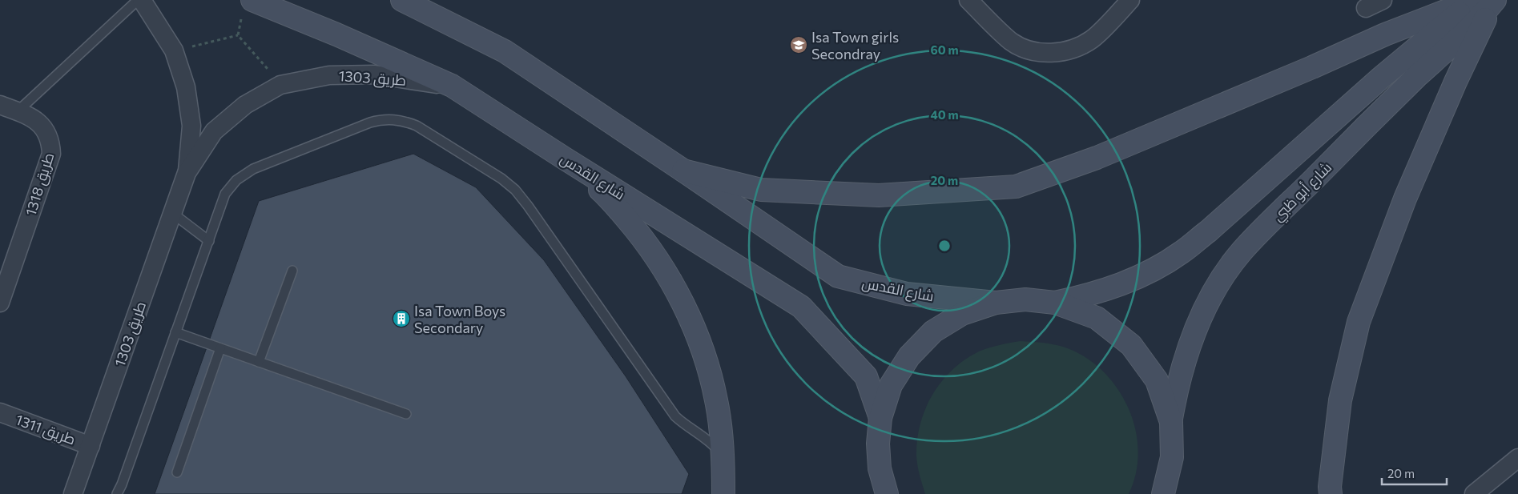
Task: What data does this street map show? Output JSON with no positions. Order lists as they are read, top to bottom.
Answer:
{
  "streets": {
    "main road": ["شارع القدس", "شارع أبو ظبي"],
    "street": ["طريق 1303", "طريق 1318", "طريق 1311"]
  },
  "crossings": [
    ["طريق 1303", "شارع القدس"],
    ["طريق 1303", "طريق 1311"]
  ],
  "places": {
    "school or university": ["Isa Town girls Secondray"],
    "building": ["Isa Town Boys Secondary"]
  },
  "scale_bar": "20 m",
  "rings": ["60 m", "40 m", "20 m"]
}
